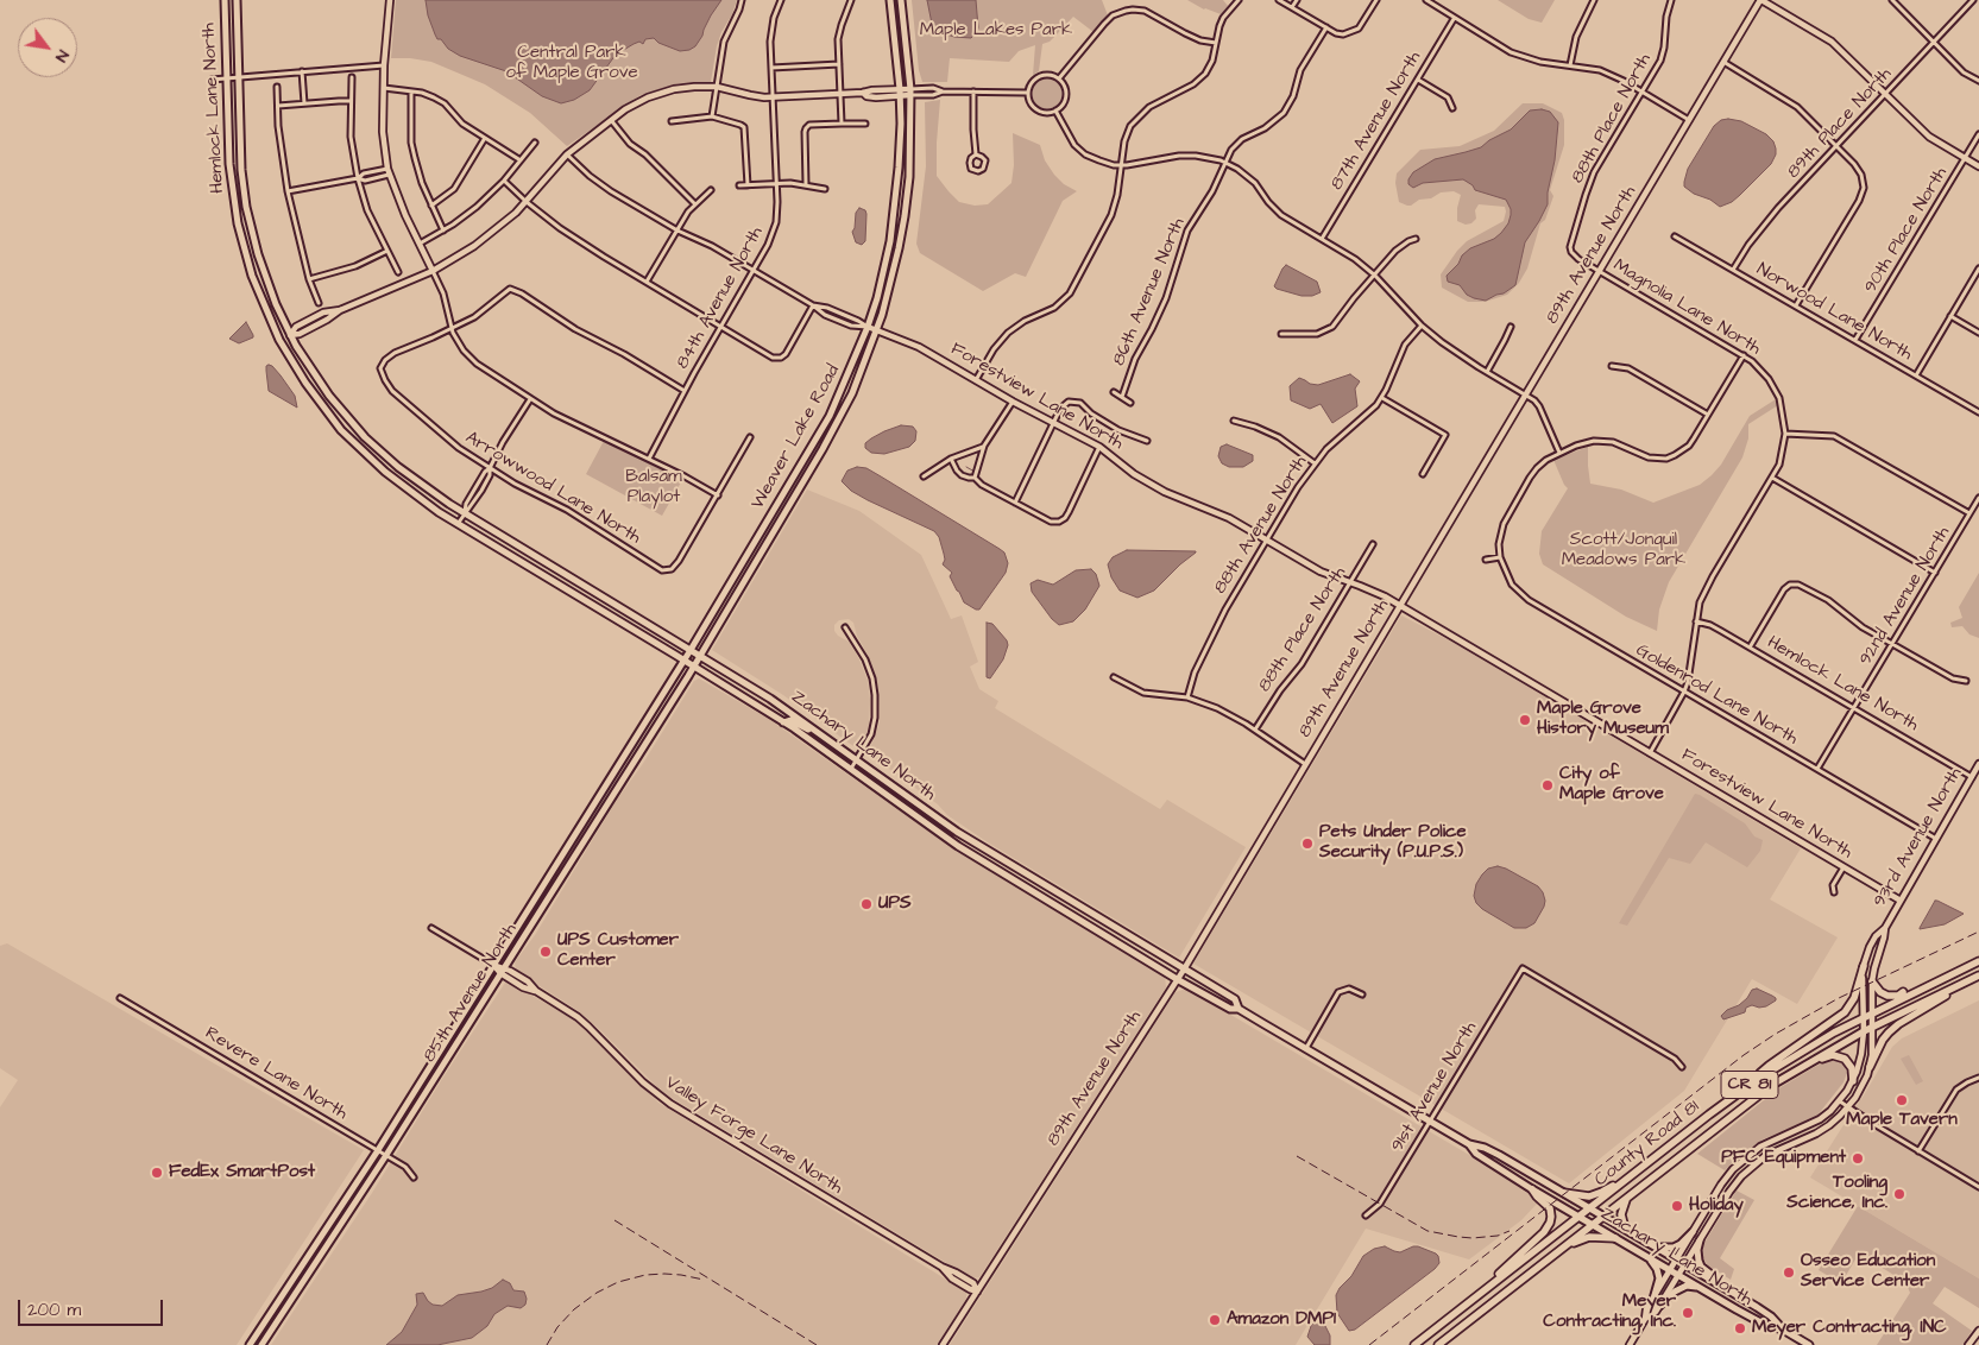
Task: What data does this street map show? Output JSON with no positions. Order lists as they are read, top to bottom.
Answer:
{
  "streets": {
    "highway": ["CR 81", "County Road 81"],
    "main road": [
      "Hemlock Lane North",
      "Weaver Lake Road",
      "Zachary Lane North",
      "85th Avenue North"
    ],
    "street": [
      "88th Place North",
      "87th Avenue North",
      "89th Place North",
      "90th Place North",
      "89th Avenue North",
      "86th Avenue North",
      "84th Avenue North",
      "Magnolia Lane North",
      "Norwood Lane North",
      "Forestview Lane North",
      "Arrowwood Lane North",
      "88th Avenue North",
      "92nd Avenue North",
      "Goldenrod Lane North",
      "93rd Avenue North",
      "Revere Lane North",
      "91st Avenue North",
      "Valley Forge Lane North"
    ]
  },
  "crossings": [
    ["Hemlock Lane North", "92nd Avenue North"],
    ["Hemlock Lane North", "Zachary Lane North"],
    ["Hemlock Lane North", "93rd Avenue North"],
    ["88th Place North", "89th Avenue North"],
    ["88th Place North", "Magnolia Lane North"],
    ["88th Place North", "Forestview Lane North"],
    ["89th Place North", "Norwood Lane North"],
    ["90th Place North", "Norwood Lane North"],
    ["89th Avenue North", "Magnolia Lane North"],
    ["89th Avenue North", "Forestview Lane North"],
    ["89th Avenue North", "Zachary Lane North"],
    ["89th Avenue North", "Valley Forge Lane North"],
    ["84th Avenue North", "Forestview Lane North"],
    ["Forestview Lane North", "Weaver Lake Road"],
    ["Forestview Lane North", "88th Avenue North"],
    ["Forestview Lane North", "93rd Avenue North"],
    ["Weaver Lake Road", "Zachary Lane North"],
    ["Weaver Lake Road", "85th Avenue North"],
    ["92nd Avenue North", "Goldenrod Lane North"],
    ["Goldenrod Lane North", "93rd Avenue North"],
    ["Zachary Lane North", "93rd Avenue North"],
    ["Zachary Lane North", "85th Avenue North"],
    ["Zachary Lane North", "91st Avenue North"],
    ["Zachary Lane North", "County Road 81"],
    ["93rd Avenue North", "County Road 81"],
    ["85th Avenue North", "Revere Lane North"],
    ["85th Avenue North", "Valley Forge Lane North"]
  ],
  "parks": [
    "Maple Lakes Park",
    "Central Park of Maple Grove",
    "Balsam Playlot",
    "Scott/Jonquil Meadows Park"
  ],
  "places": [
    "Maple Grove History Museum",
    "City of Maple Grove",
    "Pets Under Police Security (P.U.P.S.)",
    "UPS",
    "UPS Customer Center",
    "Maple Tavern",
    "PFC Equipment",
    "FedEx SmartPost",
    "Tooling Science, Inc.",
    "Holiday",
    "Osseo Education Service Center",
    "Meyer Contracting, Inc.",
    "Amazon DMP1",
    "Meyer Contracting, INC"
  ],
  "scale_bar": "200 m",
  "north": "bottom right"
}
